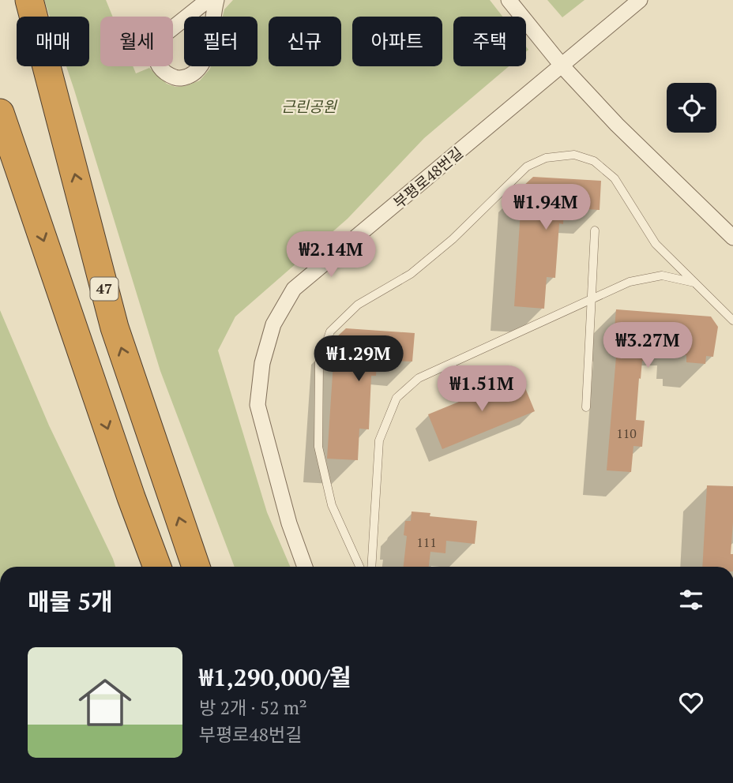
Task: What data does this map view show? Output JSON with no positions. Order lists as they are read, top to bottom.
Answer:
{
  "streets": {
    "highway": ["47"],
    "street": ["부평로48번길"]
  },
  "parks": ["근린공원"],
  "house_numbers": ["110", "111"],
  "page": {
    "chip": [
      "매매",
      "월세",
      "필터",
      "신규",
      "아파트",
      "주택"
    ],
    "price": [
      "₩1.94M",
      "₩2.14M",
      "₩3.27M",
      "₩1.29M",
      "₩1.51M"
    ],
    "heading": "매물 5개",
    "list": [
      {
        "name": "₩1,290,000/월",
        "note": "방 2개 · 52 m² · 부평로48번길"
      }
    ]
  }
}
